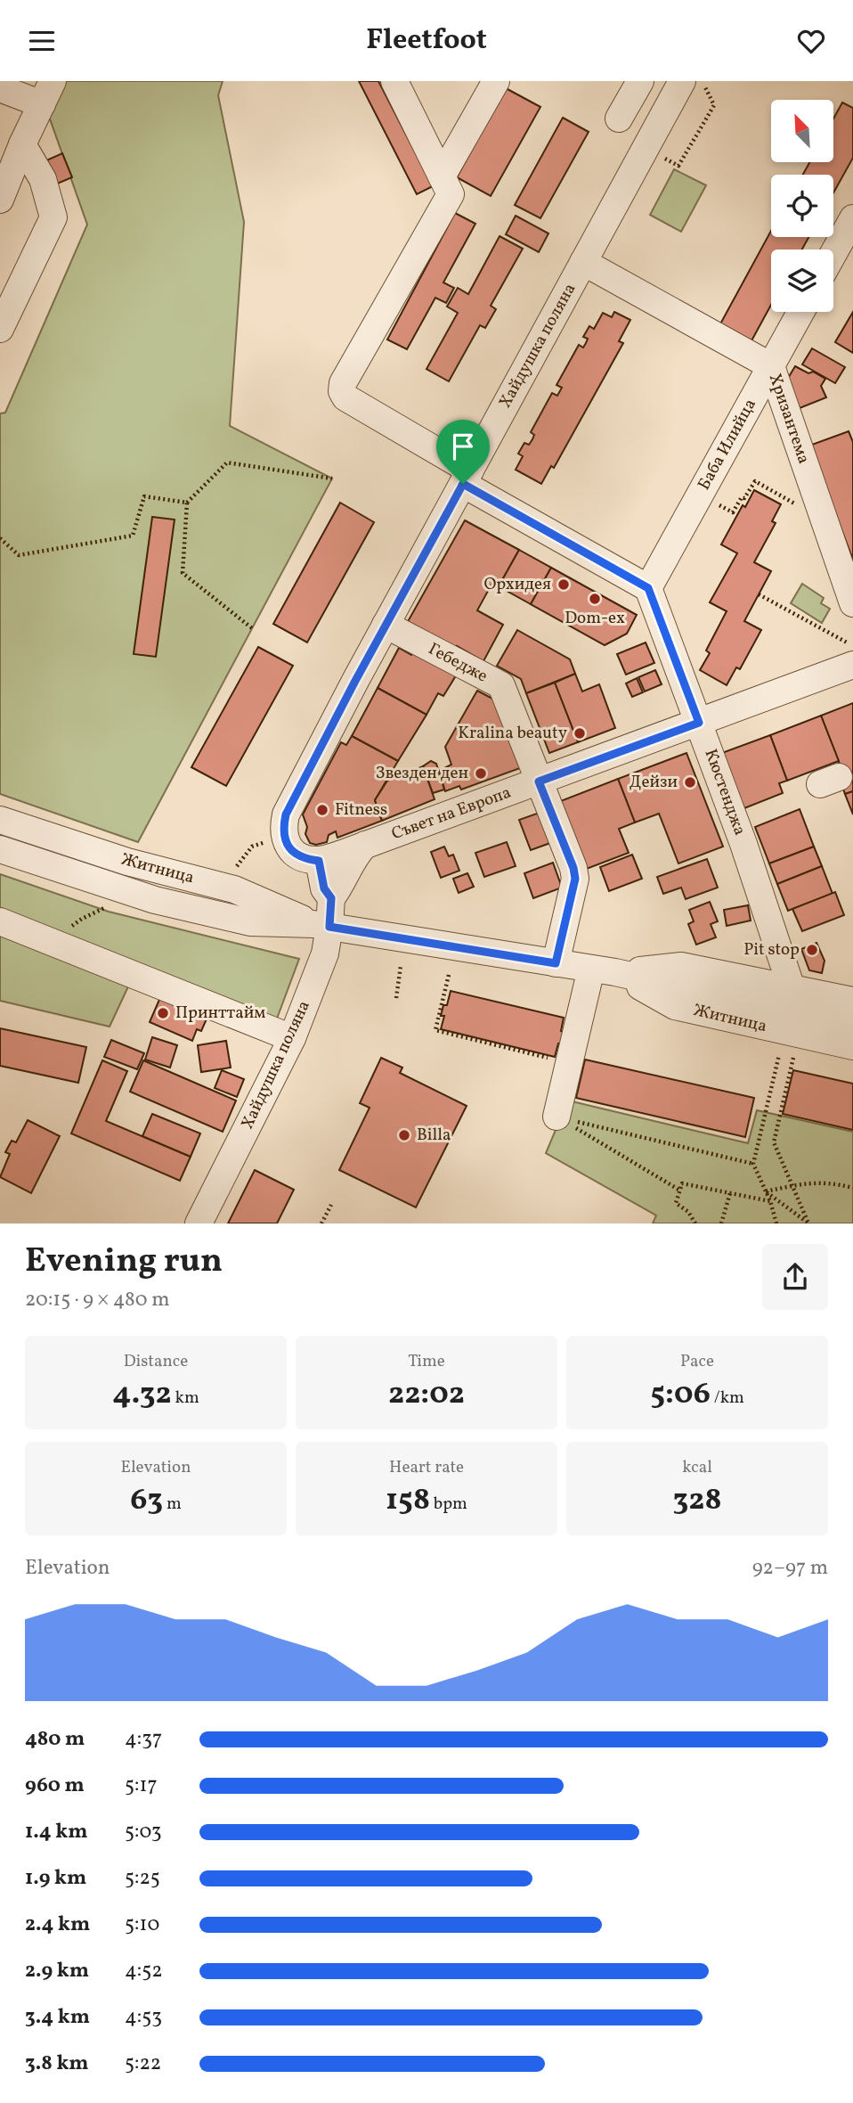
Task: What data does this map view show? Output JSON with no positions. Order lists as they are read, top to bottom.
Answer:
{
  "streets": {
    "street": [
      "Хайдушка поляна",
      "Хризантема",
      "Баба Илийца",
      "Гебедже",
      "Кюстенджа",
      "Съвет на Европа",
      "Житница"
    ]
  },
  "crossings": [
    ["Хайдушка поляна", "Хризантема"],
    ["Хайдушка поляна", "Гебедже"],
    ["Хайдушка поляна", "Съвет на Европа"],
    ["Хайдушка поляна", "Житница"],
    ["Хризантема", "Баба Илийца"],
    ["Баба Илийца", "Кюстенджа"],
    ["Гебедже", "Съвет на Европа"],
    ["Гебедже", "Житница"],
    ["Кюстенджа", "Съвет на Европа"],
    ["Кюстенджа", "Житница"]
  ],
  "places": [
    "Орхидея",
    "Dom-ex",
    "Kralina beauty",
    "Звезден ден",
    "Дейзи",
    "Fitness",
    "Pit stop",
    "Принттайм",
    "Billa"
  ],
  "north": "top left",
  "page": {
    "header": "Fleetfoot",
    "heading": ["Evening run", "20:15 · 9 × 480 m"],
    "stats": [
      ["Distance", "4.32 km"],
      ["Time", "22:02"],
      ["Pace", "5:06 /km"],
      ["Elevation", "63 m"],
      ["Heart rate", "158 bpm"],
      ["kcal", "328"]
    ],
    "chart": ["Elevation", "92–97 m"],
    "list": [
      {
        "name": "480 m",
        "note": "4:37"
      },
      {
        "name": "960 m",
        "note": "5:17"
      },
      {
        "name": "1.4 km",
        "note": "5:03"
      },
      {
        "name": "1.9 km",
        "note": "5:25"
      },
      {
        "name": "2.4 km",
        "note": "5:10"
      },
      {
        "name": "2.9 km",
        "note": "4:52"
      },
      {
        "name": "3.4 km",
        "note": "4:53"
      },
      {
        "name": "3.8 km",
        "note": "5:22"
      }
    ]
  }
}
